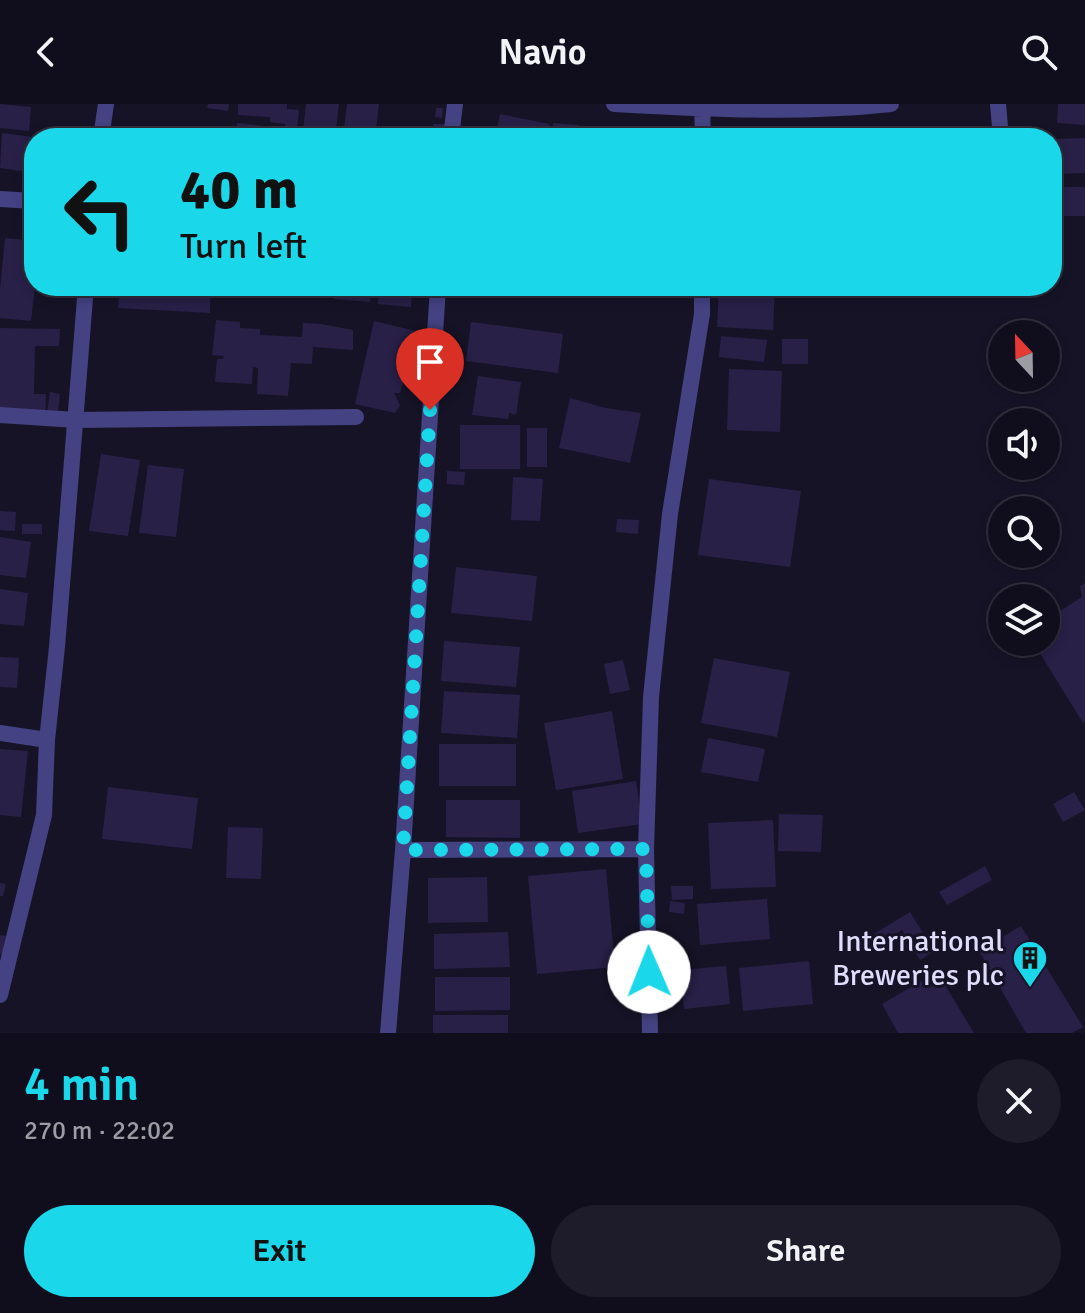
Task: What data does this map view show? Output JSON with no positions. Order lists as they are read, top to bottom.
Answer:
{
  "places": {
    "building": ["International Breweries plc"]
  },
  "north": "top",
  "page": {
    "header": "Navio",
    "turn": ["40 m", "Turn left"],
    "heading": ["4 min", "270 m · 22:02"],
    "buttons": ["Exit", "Share"]
  }
}
